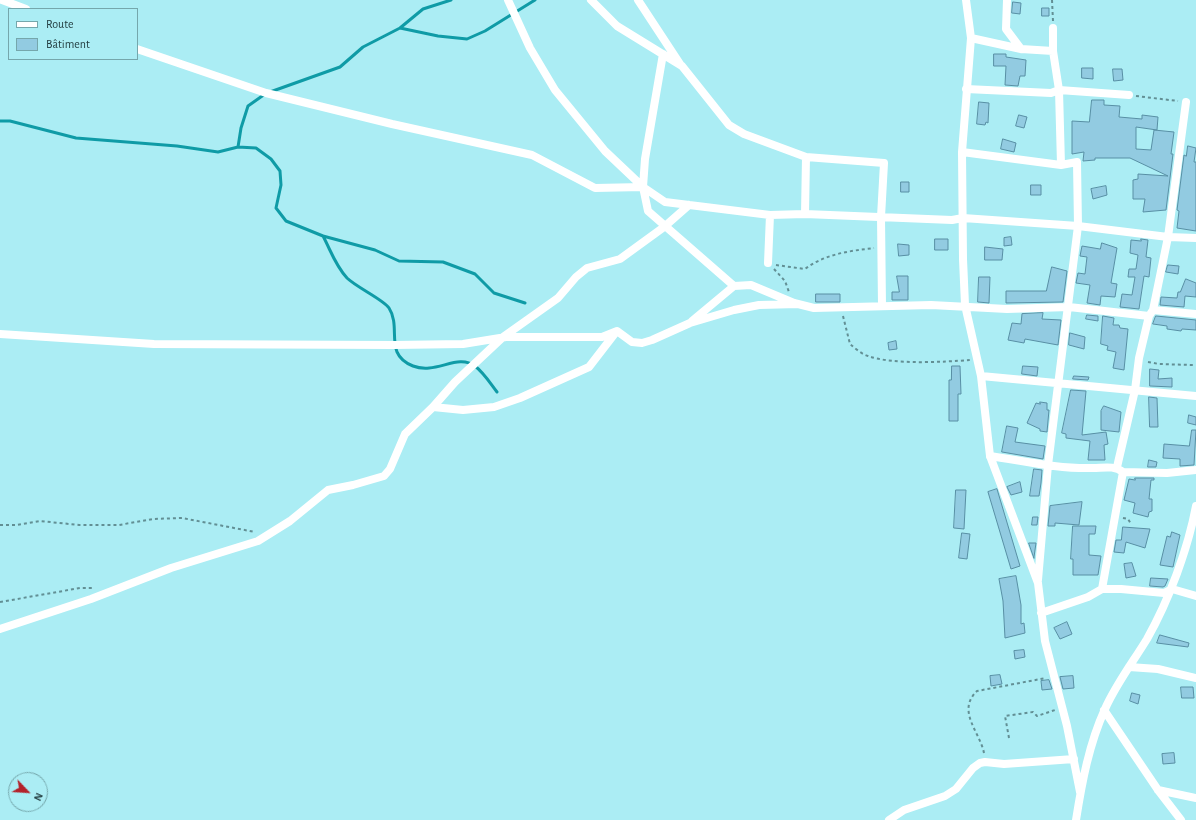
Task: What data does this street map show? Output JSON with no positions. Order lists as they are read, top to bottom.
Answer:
{
  "legend": ["Route", "Bâtiment"],
  "north": "bottom right"
}
